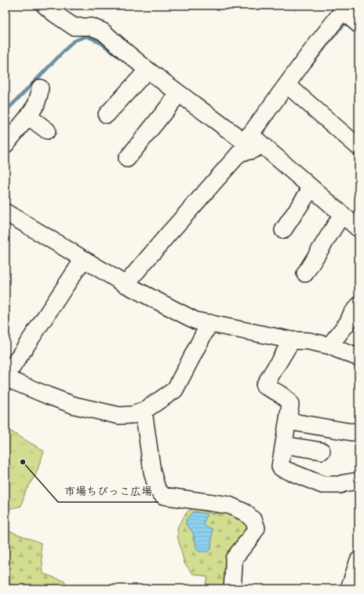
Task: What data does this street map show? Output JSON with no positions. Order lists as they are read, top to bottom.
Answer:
{
  "places": ["市場ちびっこ広場"]
}
